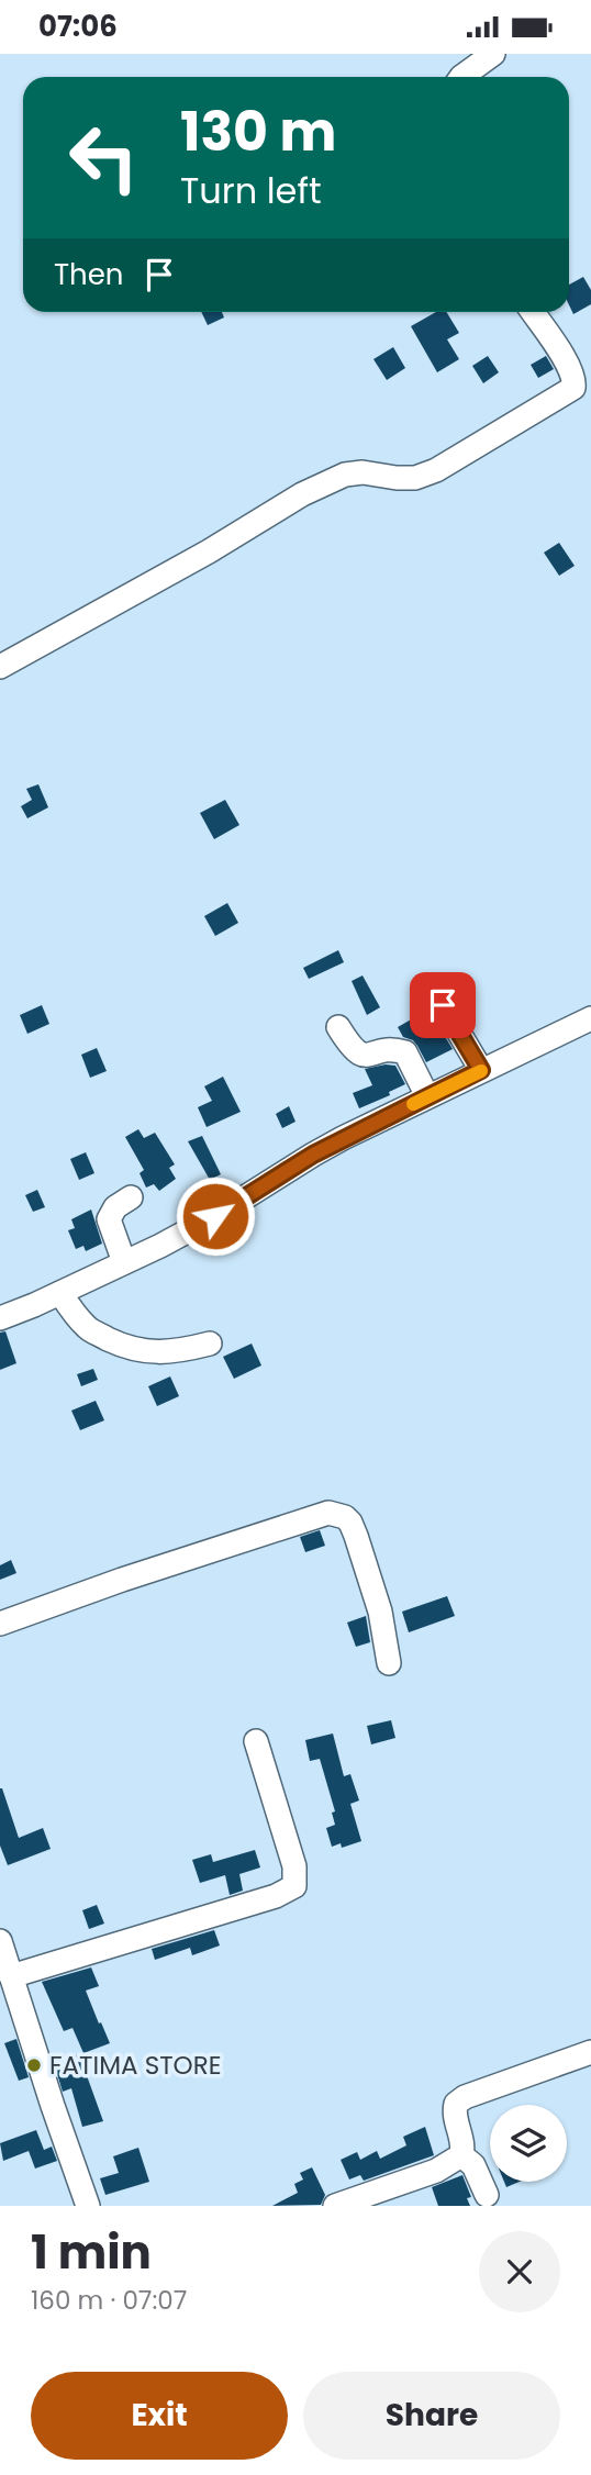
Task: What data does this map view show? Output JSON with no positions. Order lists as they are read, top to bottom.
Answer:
{
  "places": ["FATIMA STORE"],
  "page": {
    "status": "07:06",
    "turn": ["130 m", "Turn left"],
    "then": "Then",
    "heading": ["1 min", "160 m · 07:07"],
    "buttons": ["Exit", "Share"]
  }
}
